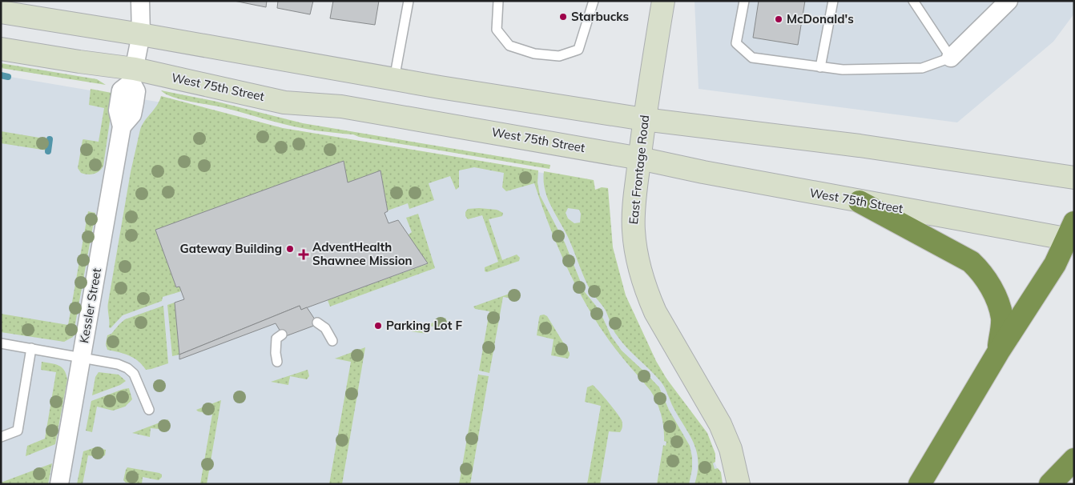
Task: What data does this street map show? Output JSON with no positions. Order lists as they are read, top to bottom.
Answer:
{
  "streets": {
    "main road": ["West 75th Street", "East Frontage Road"],
    "street": ["Kessler Street"]
  },
  "crossings": [
    ["West 75th Street", "East Frontage Road"],
    ["West 75th Street", "Kessler Street"]
  ],
  "places": {
    "other": [
      "Starbucks",
      "McDonald's",
      "Gateway Building",
      "Parking Lot F"
    ],
    "health": ["AdventHealth Shawnee Mission"]
  }
}
